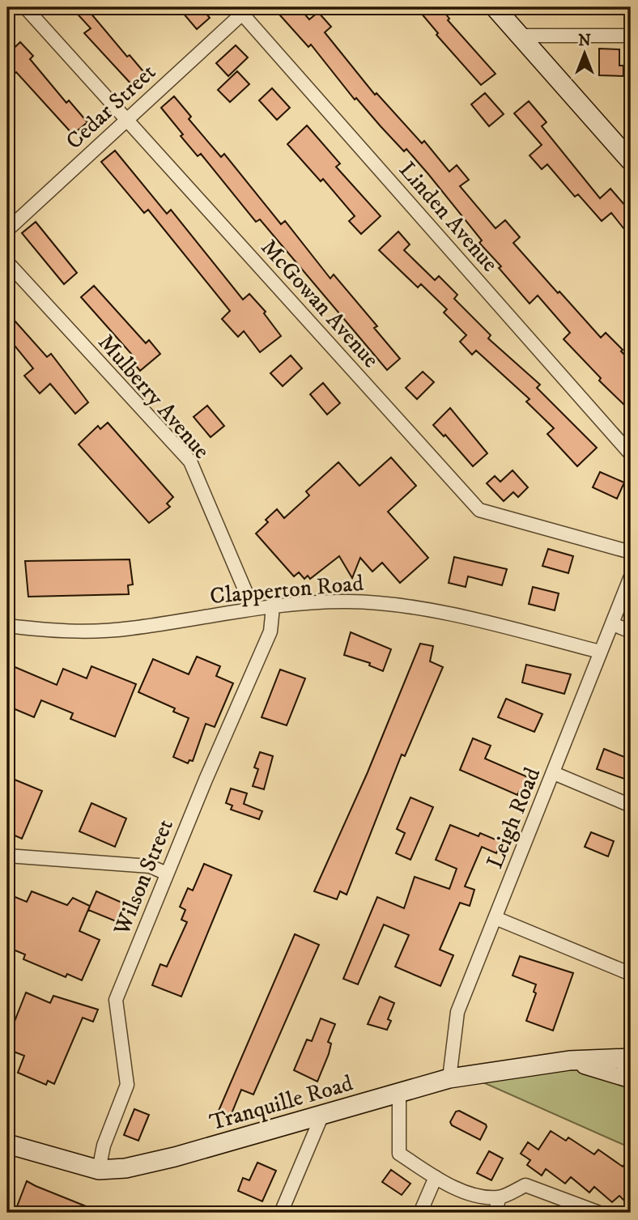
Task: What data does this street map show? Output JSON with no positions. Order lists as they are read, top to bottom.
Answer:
{
  "streets": {
    "main road": ["Tranquille Road"],
    "street": [
      "Cedar Street",
      "Linden Avenue",
      "McGowan Avenue",
      "Mulberry Avenue",
      "Clapperton Road",
      "Leigh Road",
      "Wilson Street"
    ]
  },
  "crossings": [
    ["Cedar Street", "Linden Avenue"],
    ["Cedar Street", "McGowan Avenue"],
    ["Mulberry Avenue", "Clapperton Road"],
    ["Clapperton Road", "Leigh Road"],
    ["Clapperton Road", "Wilson Street"],
    ["Leigh Road", "Tranquille Road"],
    ["Wilson Street", "Tranquille Road"]
  ],
  "north": "top"
}
